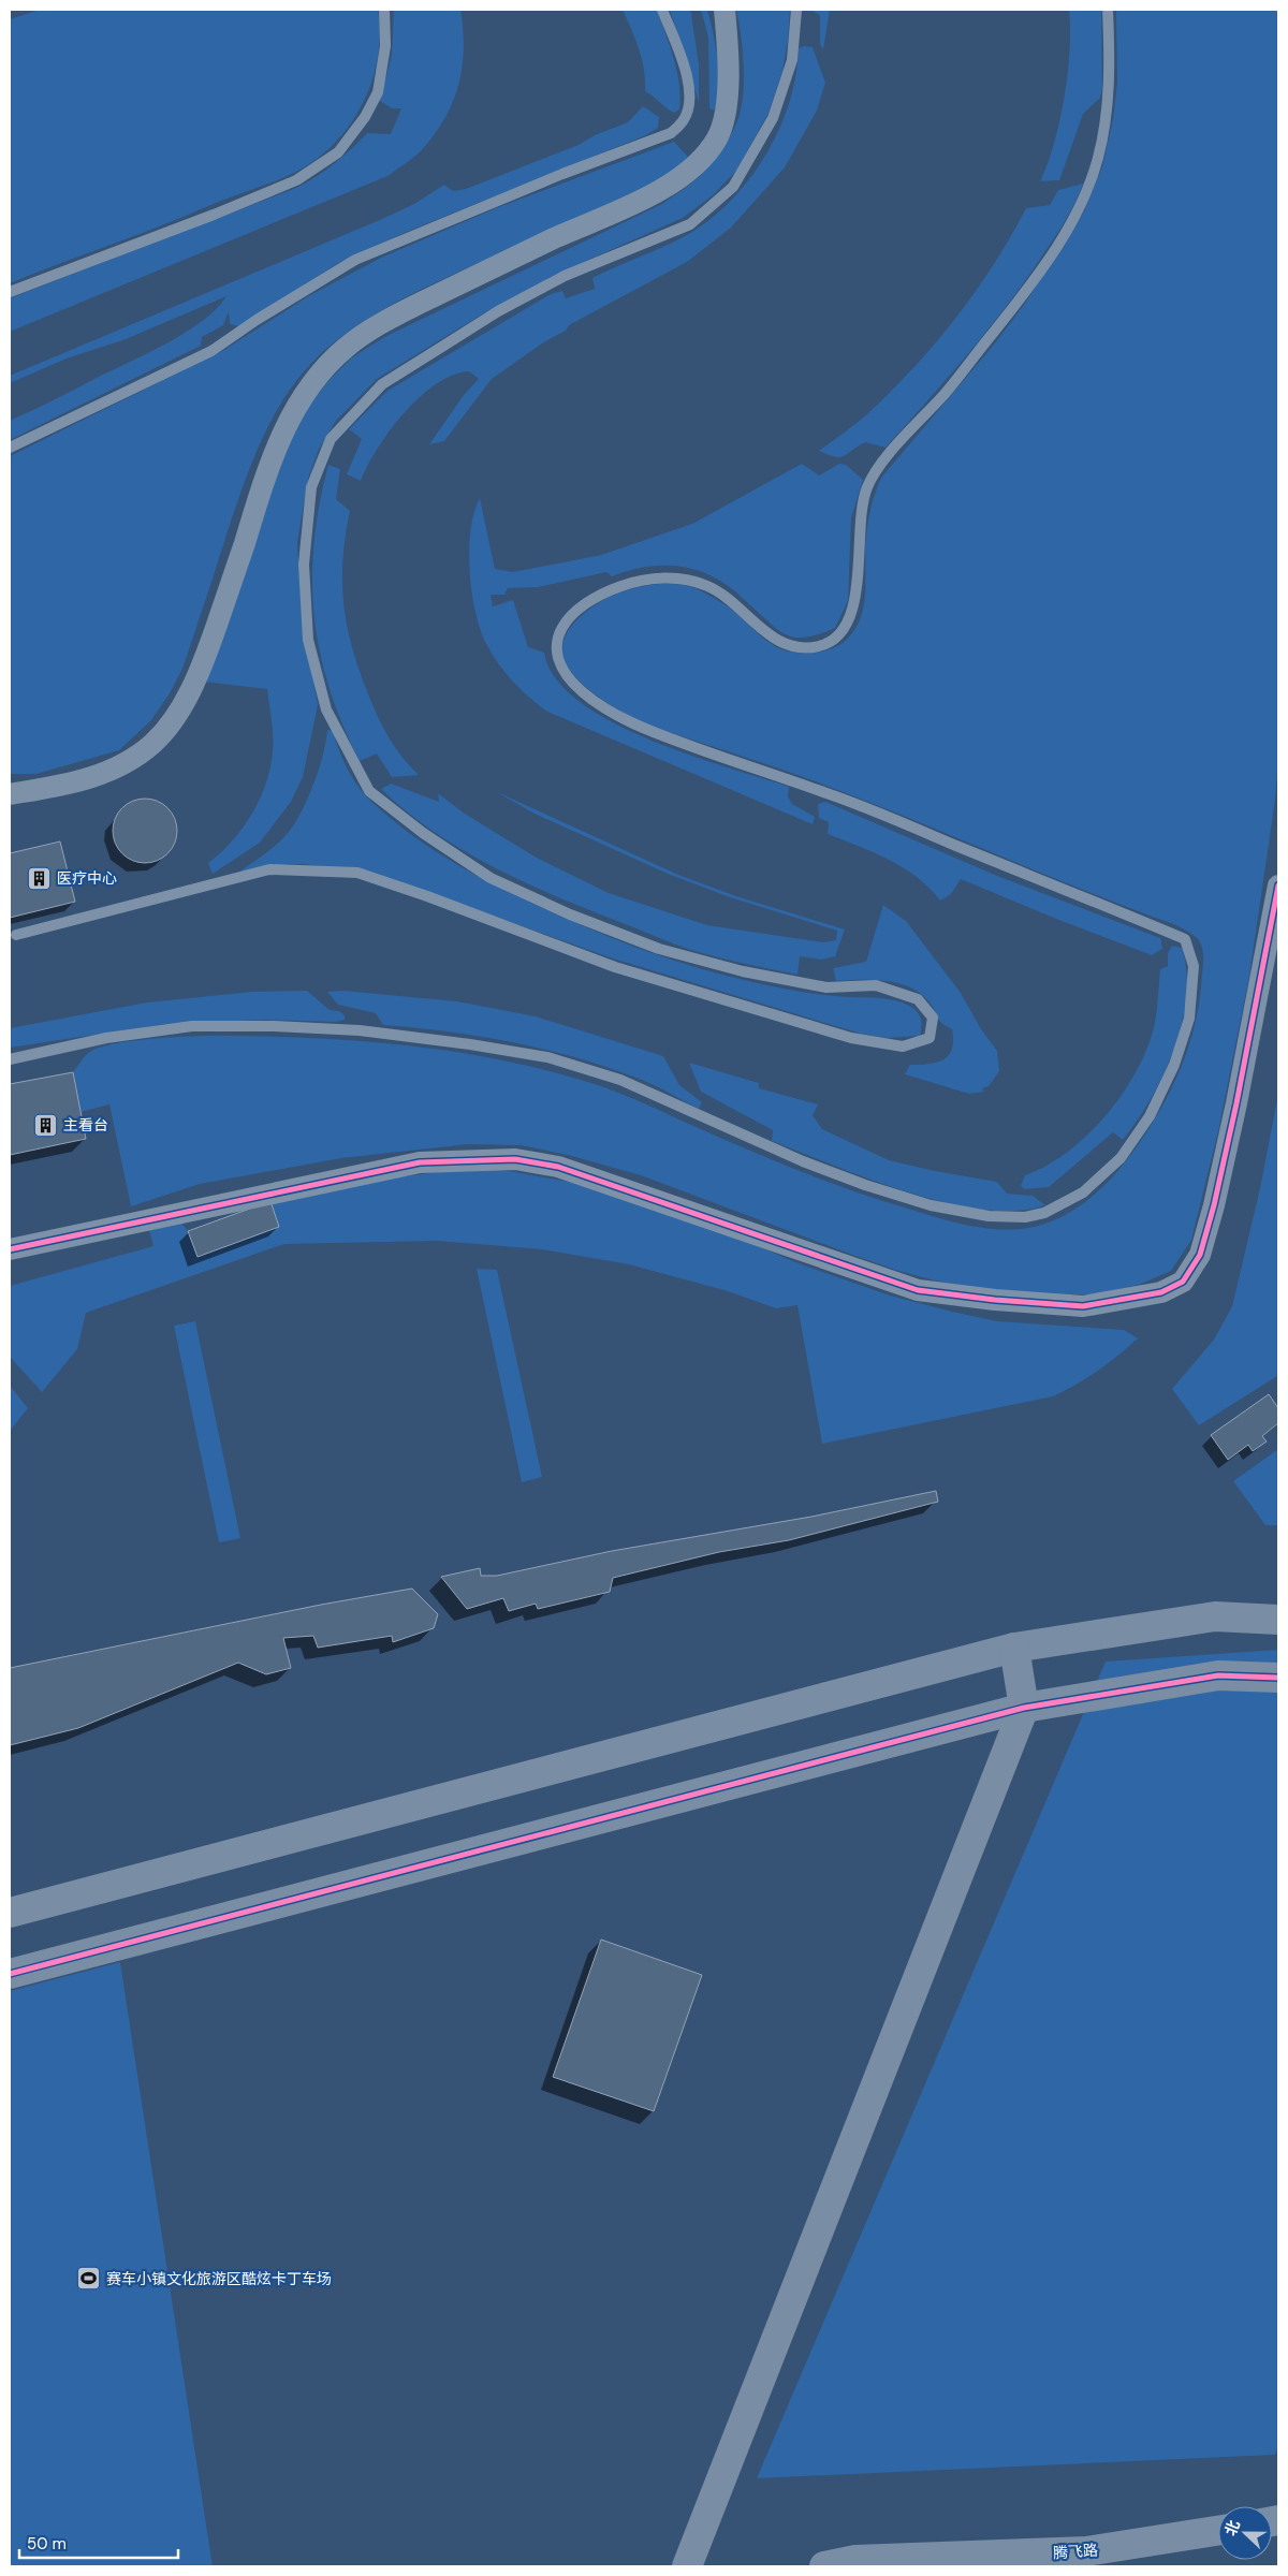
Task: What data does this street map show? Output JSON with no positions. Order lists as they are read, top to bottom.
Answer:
{
  "streets": {
    "street": ["腾飞路"]
  },
  "places": {
    "building": ["医疗中心", "主看台"],
    "sports": ["赛车小镇文化旅游区酷炫卡丁车场"]
  },
  "scale_bar": "50 m",
  "north": "left"
}
